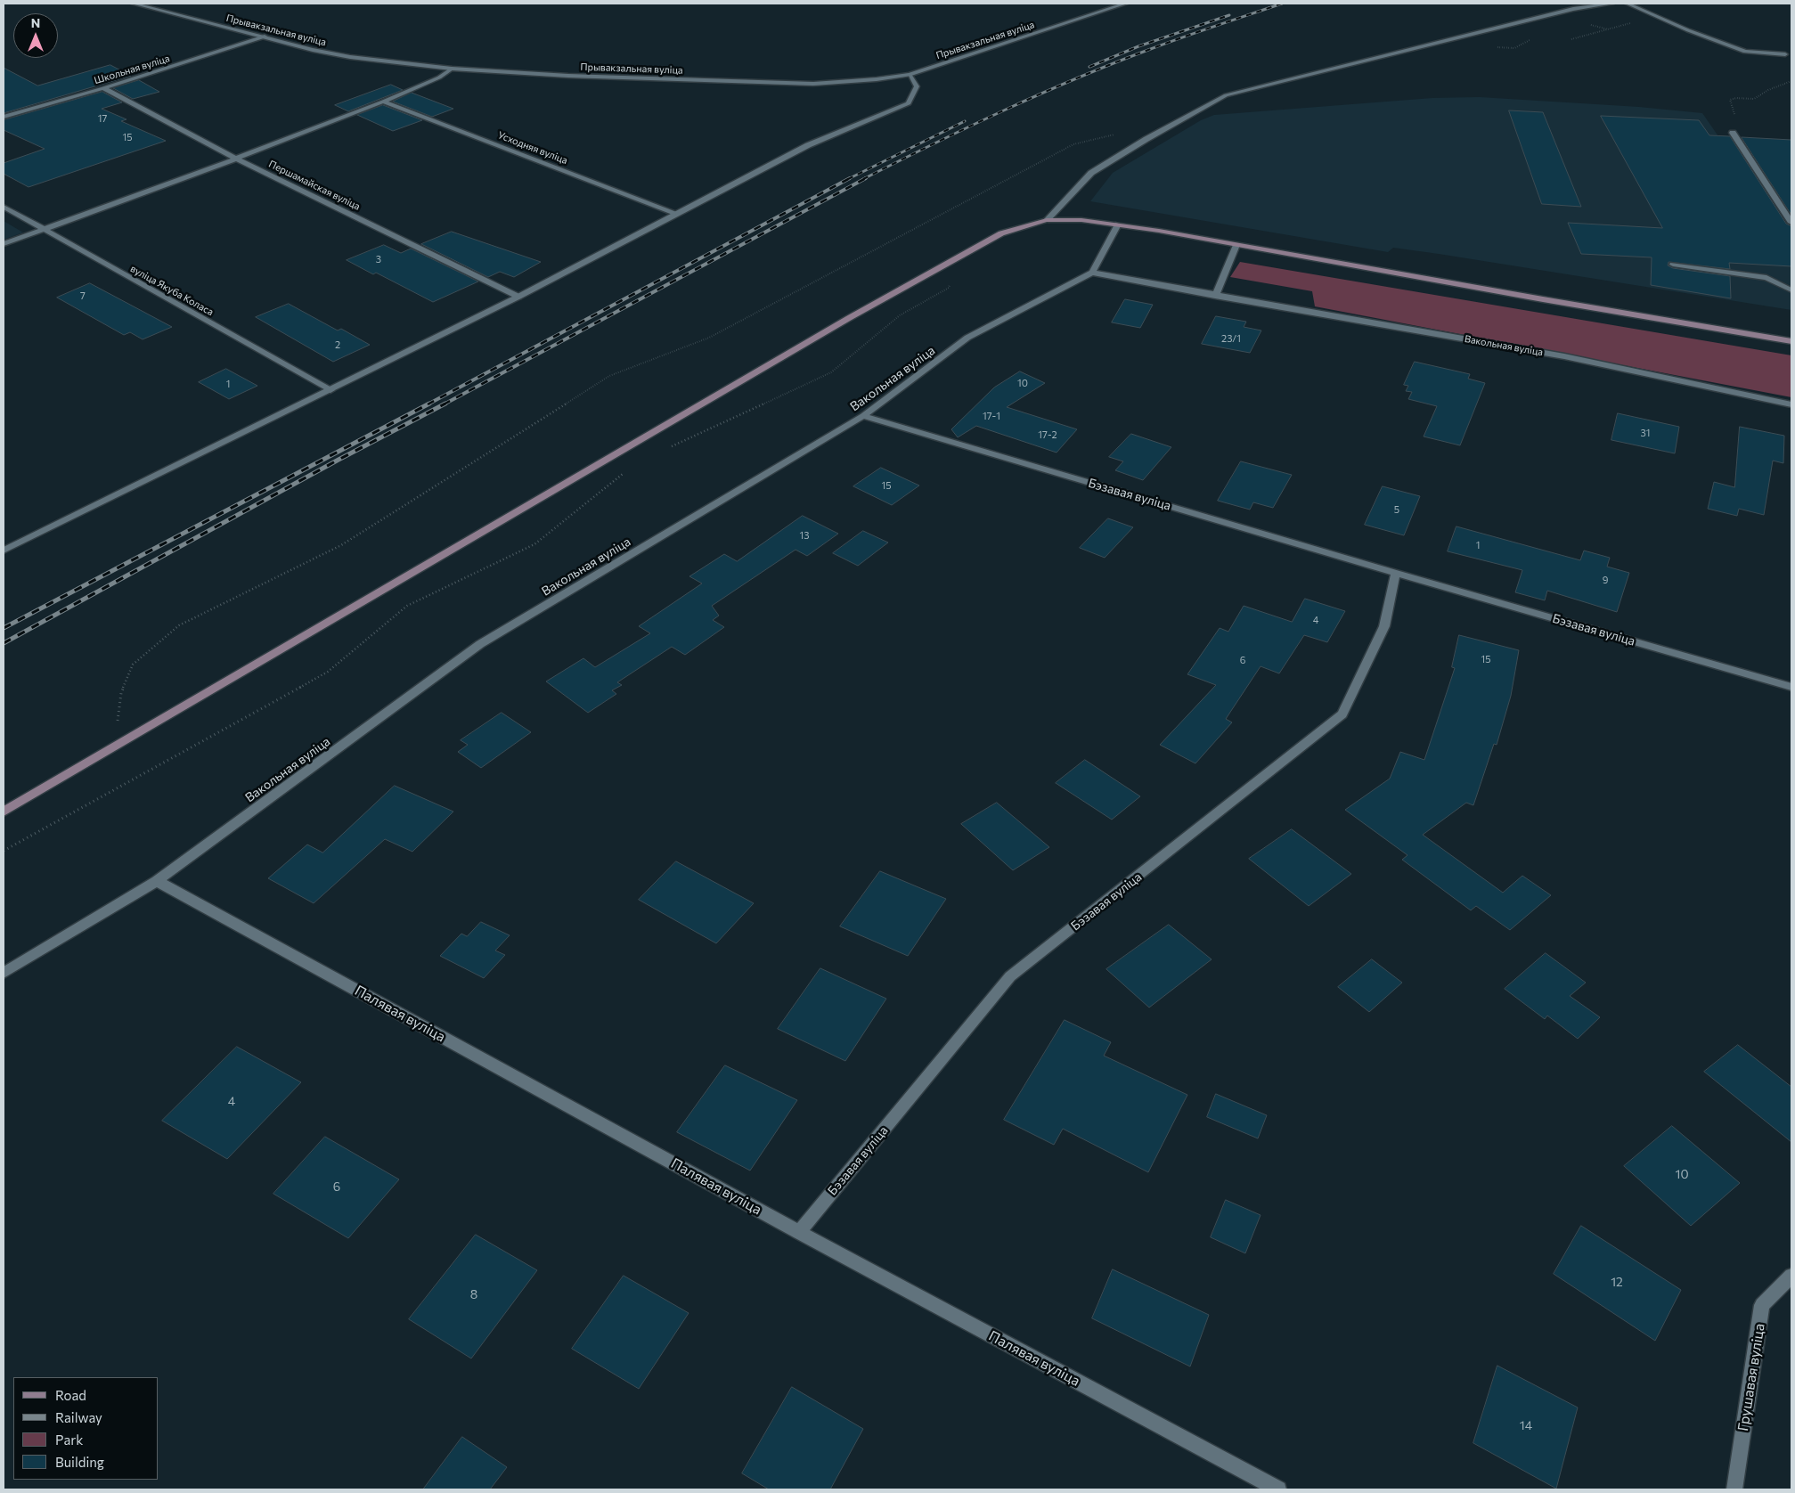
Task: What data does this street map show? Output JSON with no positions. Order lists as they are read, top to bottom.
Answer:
{
  "streets": {
    "street": [
      "Прывакзальная вуліца",
      "Школьная вуліца",
      "Усходняя вуліца",
      "Першамайская вуліца",
      "вуліца Якуба Коласа",
      "Вакольная вуліца",
      "Бэзавая вуліца",
      "Палявая вуліца",
      "Грушавая вуліца"
    ]
  },
  "crossings": [
    ["Прывакзальная вуліца", "Школьная вуліца"],
    ["Школьная вуліца", "Першамайская вуліца"],
    ["Вакольная вуліца", "Бэзавая вуліца"],
    ["Вакольная вуліца", "Палявая вуліца"],
    ["Бэзавая вуліца", "Палявая вуліца"]
  ],
  "house_numbers": [
    "17",
    "15",
    "3",
    "7",
    "23/1",
    "2",
    "10",
    "1",
    "17-1",
    "31",
    "17-2",
    "15",
    "5",
    "13",
    "1",
    "9",
    "4",
    "15",
    "6",
    "4",
    "10",
    "6",
    "12",
    "8",
    "14"
  ],
  "legend": [
    "Road",
    "Railway",
    "Park",
    "Building"
  ],
  "north": "top"
}
